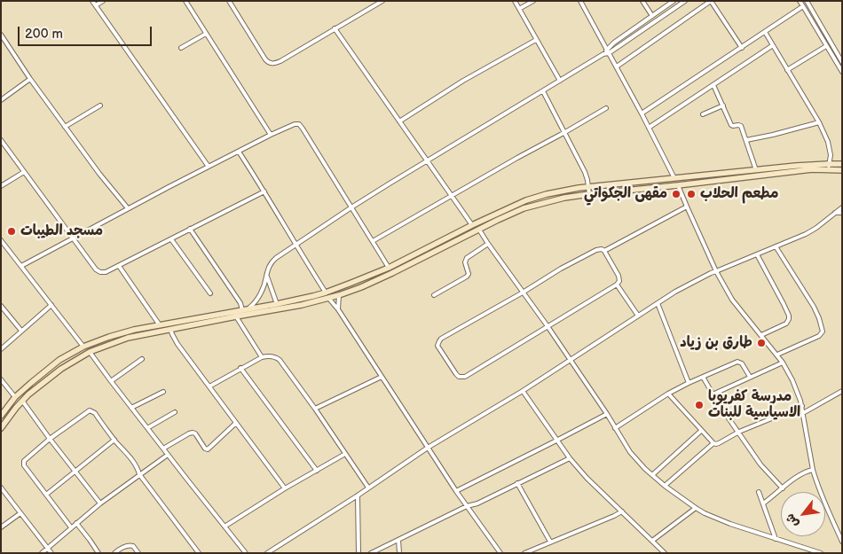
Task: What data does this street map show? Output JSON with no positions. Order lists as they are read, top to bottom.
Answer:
{
  "places": [
    "مقهى الجكواتي",
    "مطعم الحلاب",
    "مسجد الطيبات",
    "طارق بن زياد",
    "مدرسة كفريوبا الاسياسية للبنات"
  ],
  "scale_bar": "200 m",
  "north": "bottom left"
}
